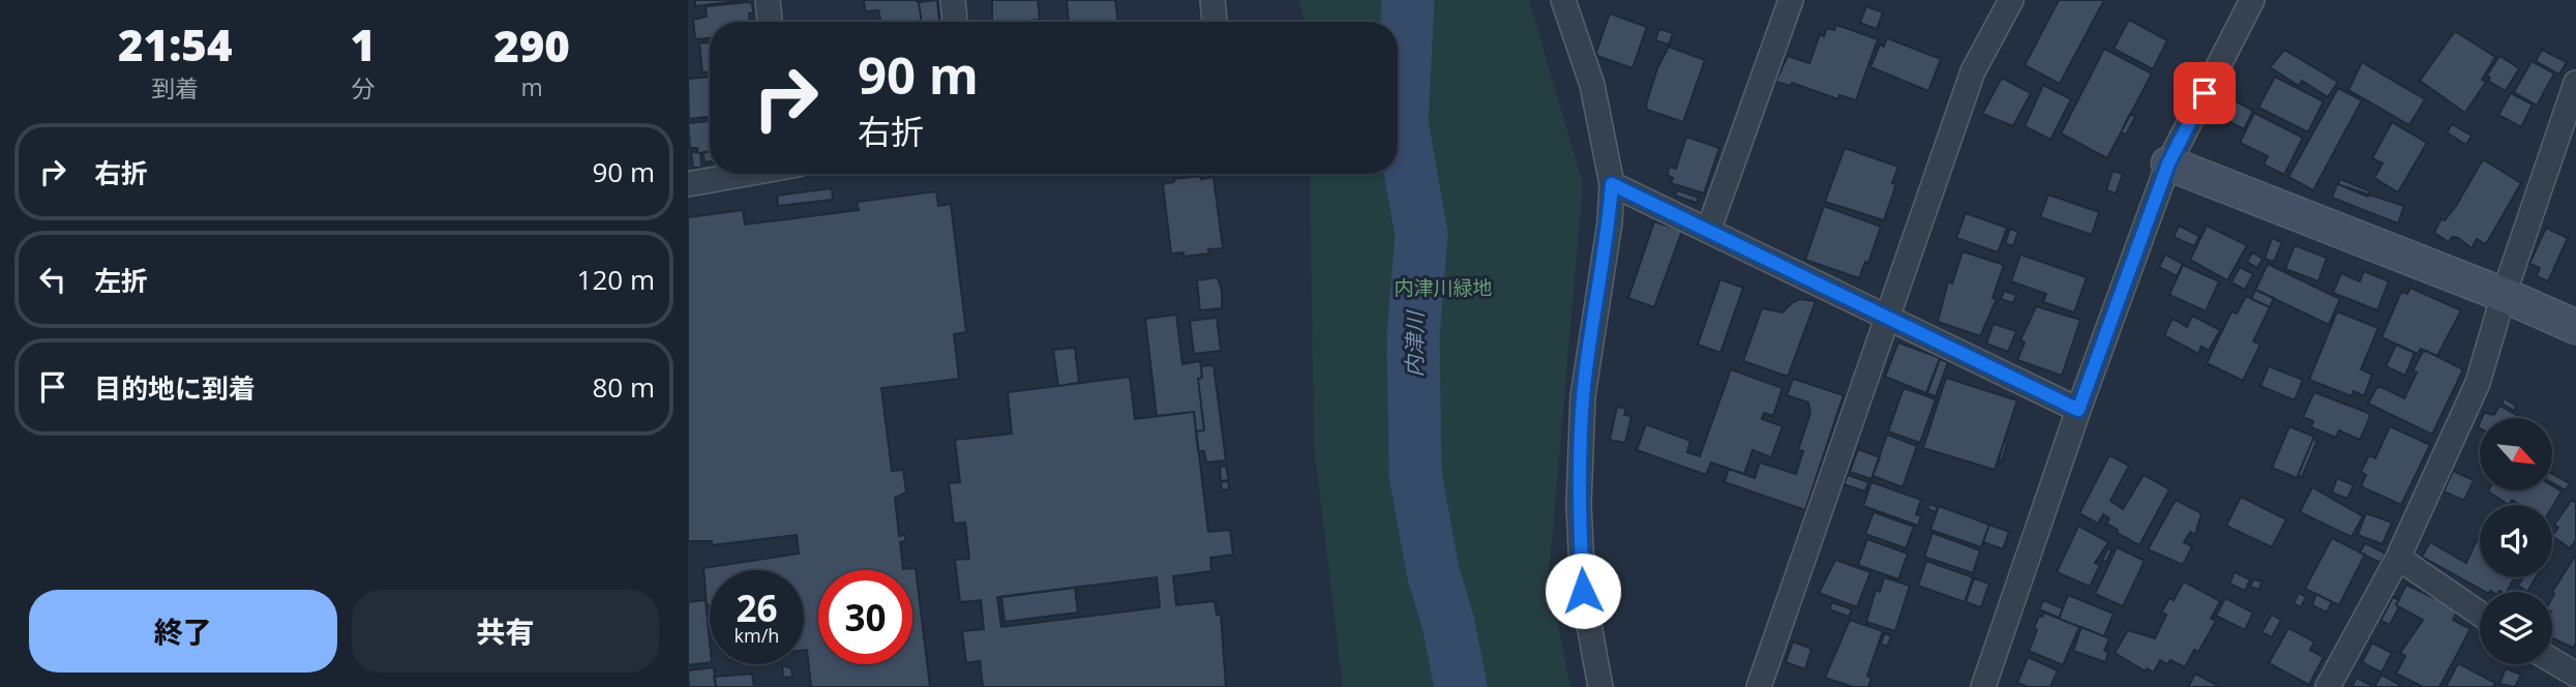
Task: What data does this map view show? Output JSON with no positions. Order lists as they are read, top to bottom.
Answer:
{
  "water": ["内津川"],
  "parks": ["内津川緑地"],
  "north": "bottom right",
  "page": {
    "eta": [
      "21:54",
      "到着",
      "1",
      "分",
      "290",
      "m"
    ],
    "turn": ["90 m", "右折"],
    "list": [
      {
        "name": "右折",
        "value": "90 m"
      },
      {
        "name": "左折",
        "value": "120 m"
      },
      {
        "name": "目的地に到着",
        "value": "80 m"
      }
    ],
    "speed": "26 km/h",
    "limit": "30",
    "buttons": ["終了", "共有"]
  }
}
